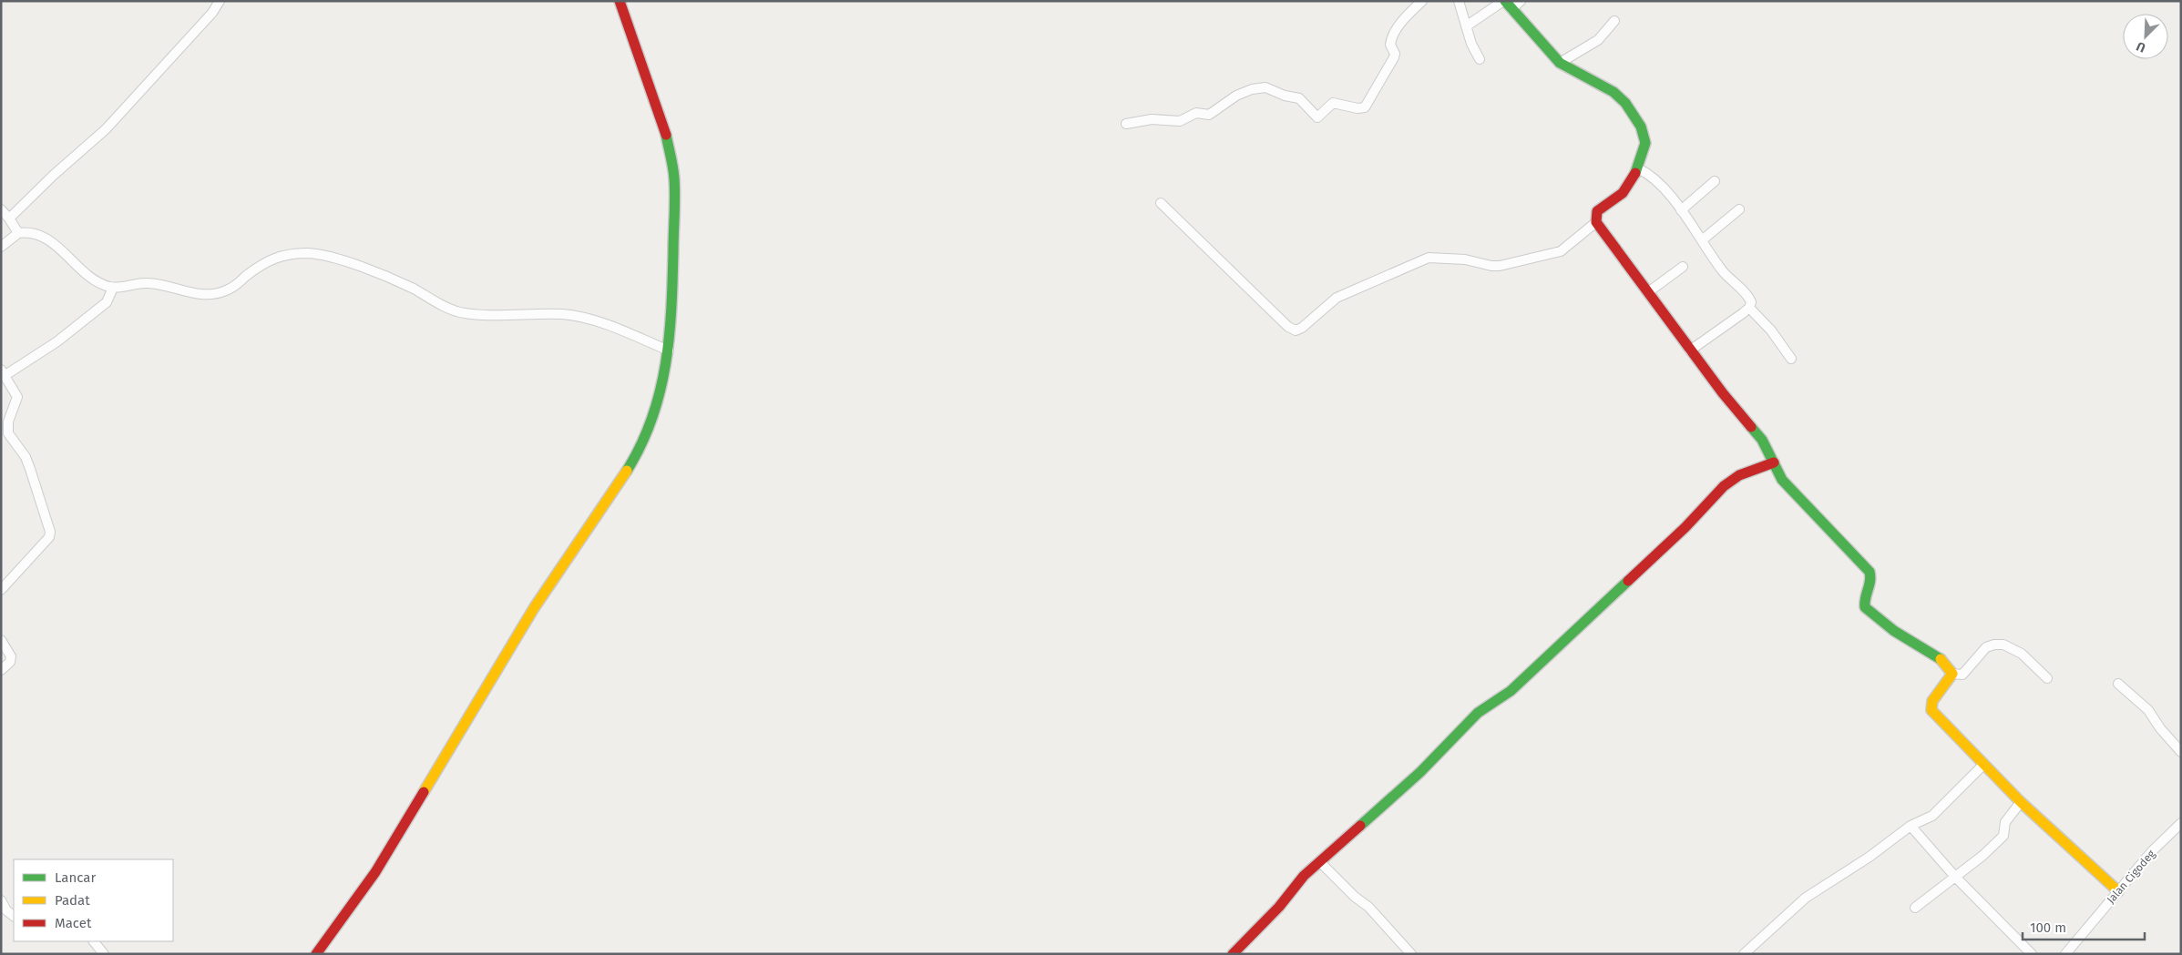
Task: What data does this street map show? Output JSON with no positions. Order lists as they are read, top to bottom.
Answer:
{
  "streets": {
    "street": ["Jalan Cigodeg"]
  },
  "legend": ["Lancar", "Padat", "Macet"],
  "scale_bar": "100 m",
  "north": "bottom left"
}
